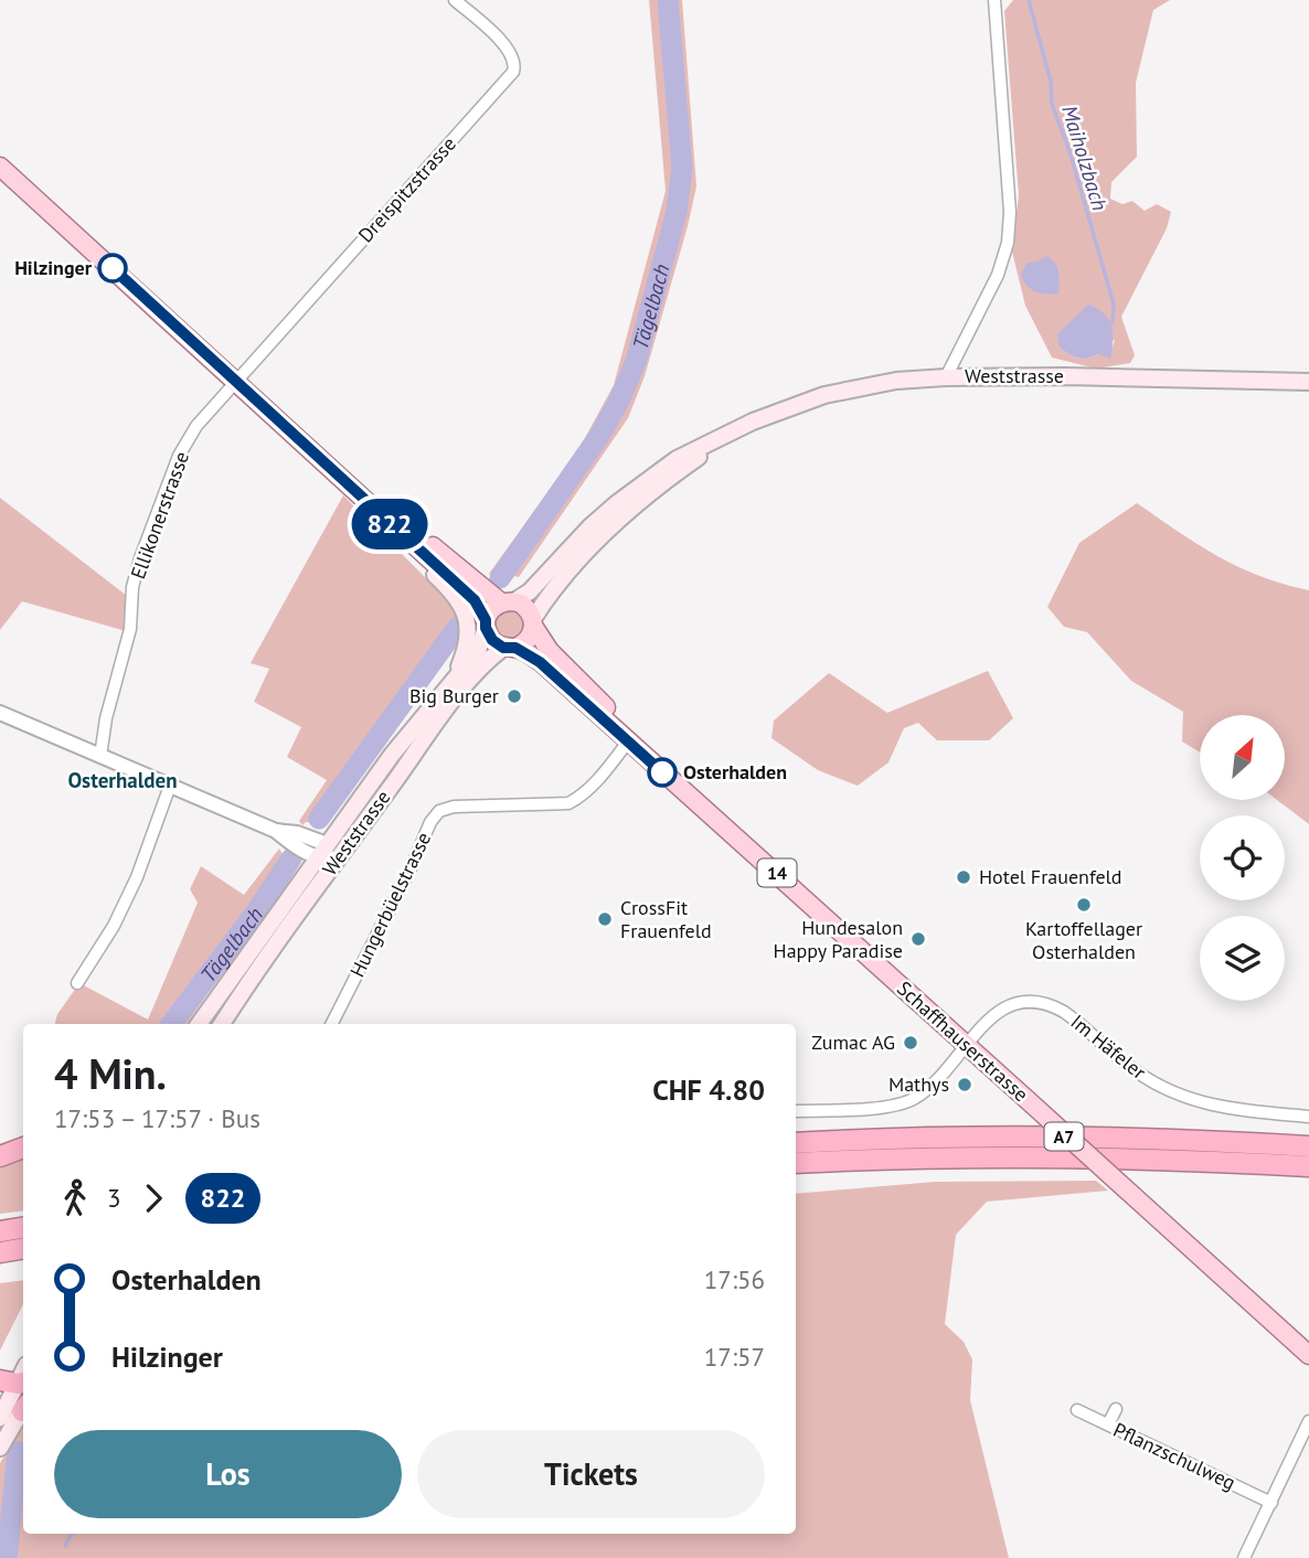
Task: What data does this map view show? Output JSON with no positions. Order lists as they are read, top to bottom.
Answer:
{
  "streets": {
    "highway": ["A7"],
    "main road": ["Weststrasse", "14", "Schaffhauserstrasse"],
    "street": [
      "Dreispitzstrasse",
      "Ellikonerstrasse",
      "Hungerbüelstrasse",
      "Im Häfeler",
      "Pflanzschulweg"
    ]
  },
  "crossings": [
    ["Dreispitzstrasse", "Ellikonerstrasse"],
    ["Weststrasse", "Schaffhauserstrasse"],
    ["Hungerbüelstrasse", "Schaffhauserstrasse"],
    ["Schaffhauserstrasse", "Im Häfeler"]
  ],
  "districts": ["Osterhalden"],
  "water": ["Maiholzbach", "Tägelbach"],
  "places": [
    "Hilzinger",
    "Big Burger",
    "Osterhalden",
    "Hotel Frauenfeld",
    "Kartoffellager Osterhalden",
    "CrossFit Frauenfeld",
    "Hundesalon Happy Paradise",
    "Zumac AG",
    "Mathys"
  ],
  "lines": ["bus line 822"],
  "north": "top right",
  "page": {
    "on_map": "822",
    "heading": ["4 Min.", "17:53 – 17:57 · Bus", "CHF 4.80"],
    "legs": ["3", "822"],
    "list": [
      {
        "name": "Osterhalden",
        "value": "17:56"
      },
      {
        "name": "Hilzinger",
        "value": "17:57"
      }
    ],
    "buttons": ["Los", "Tickets"]
  }
}
